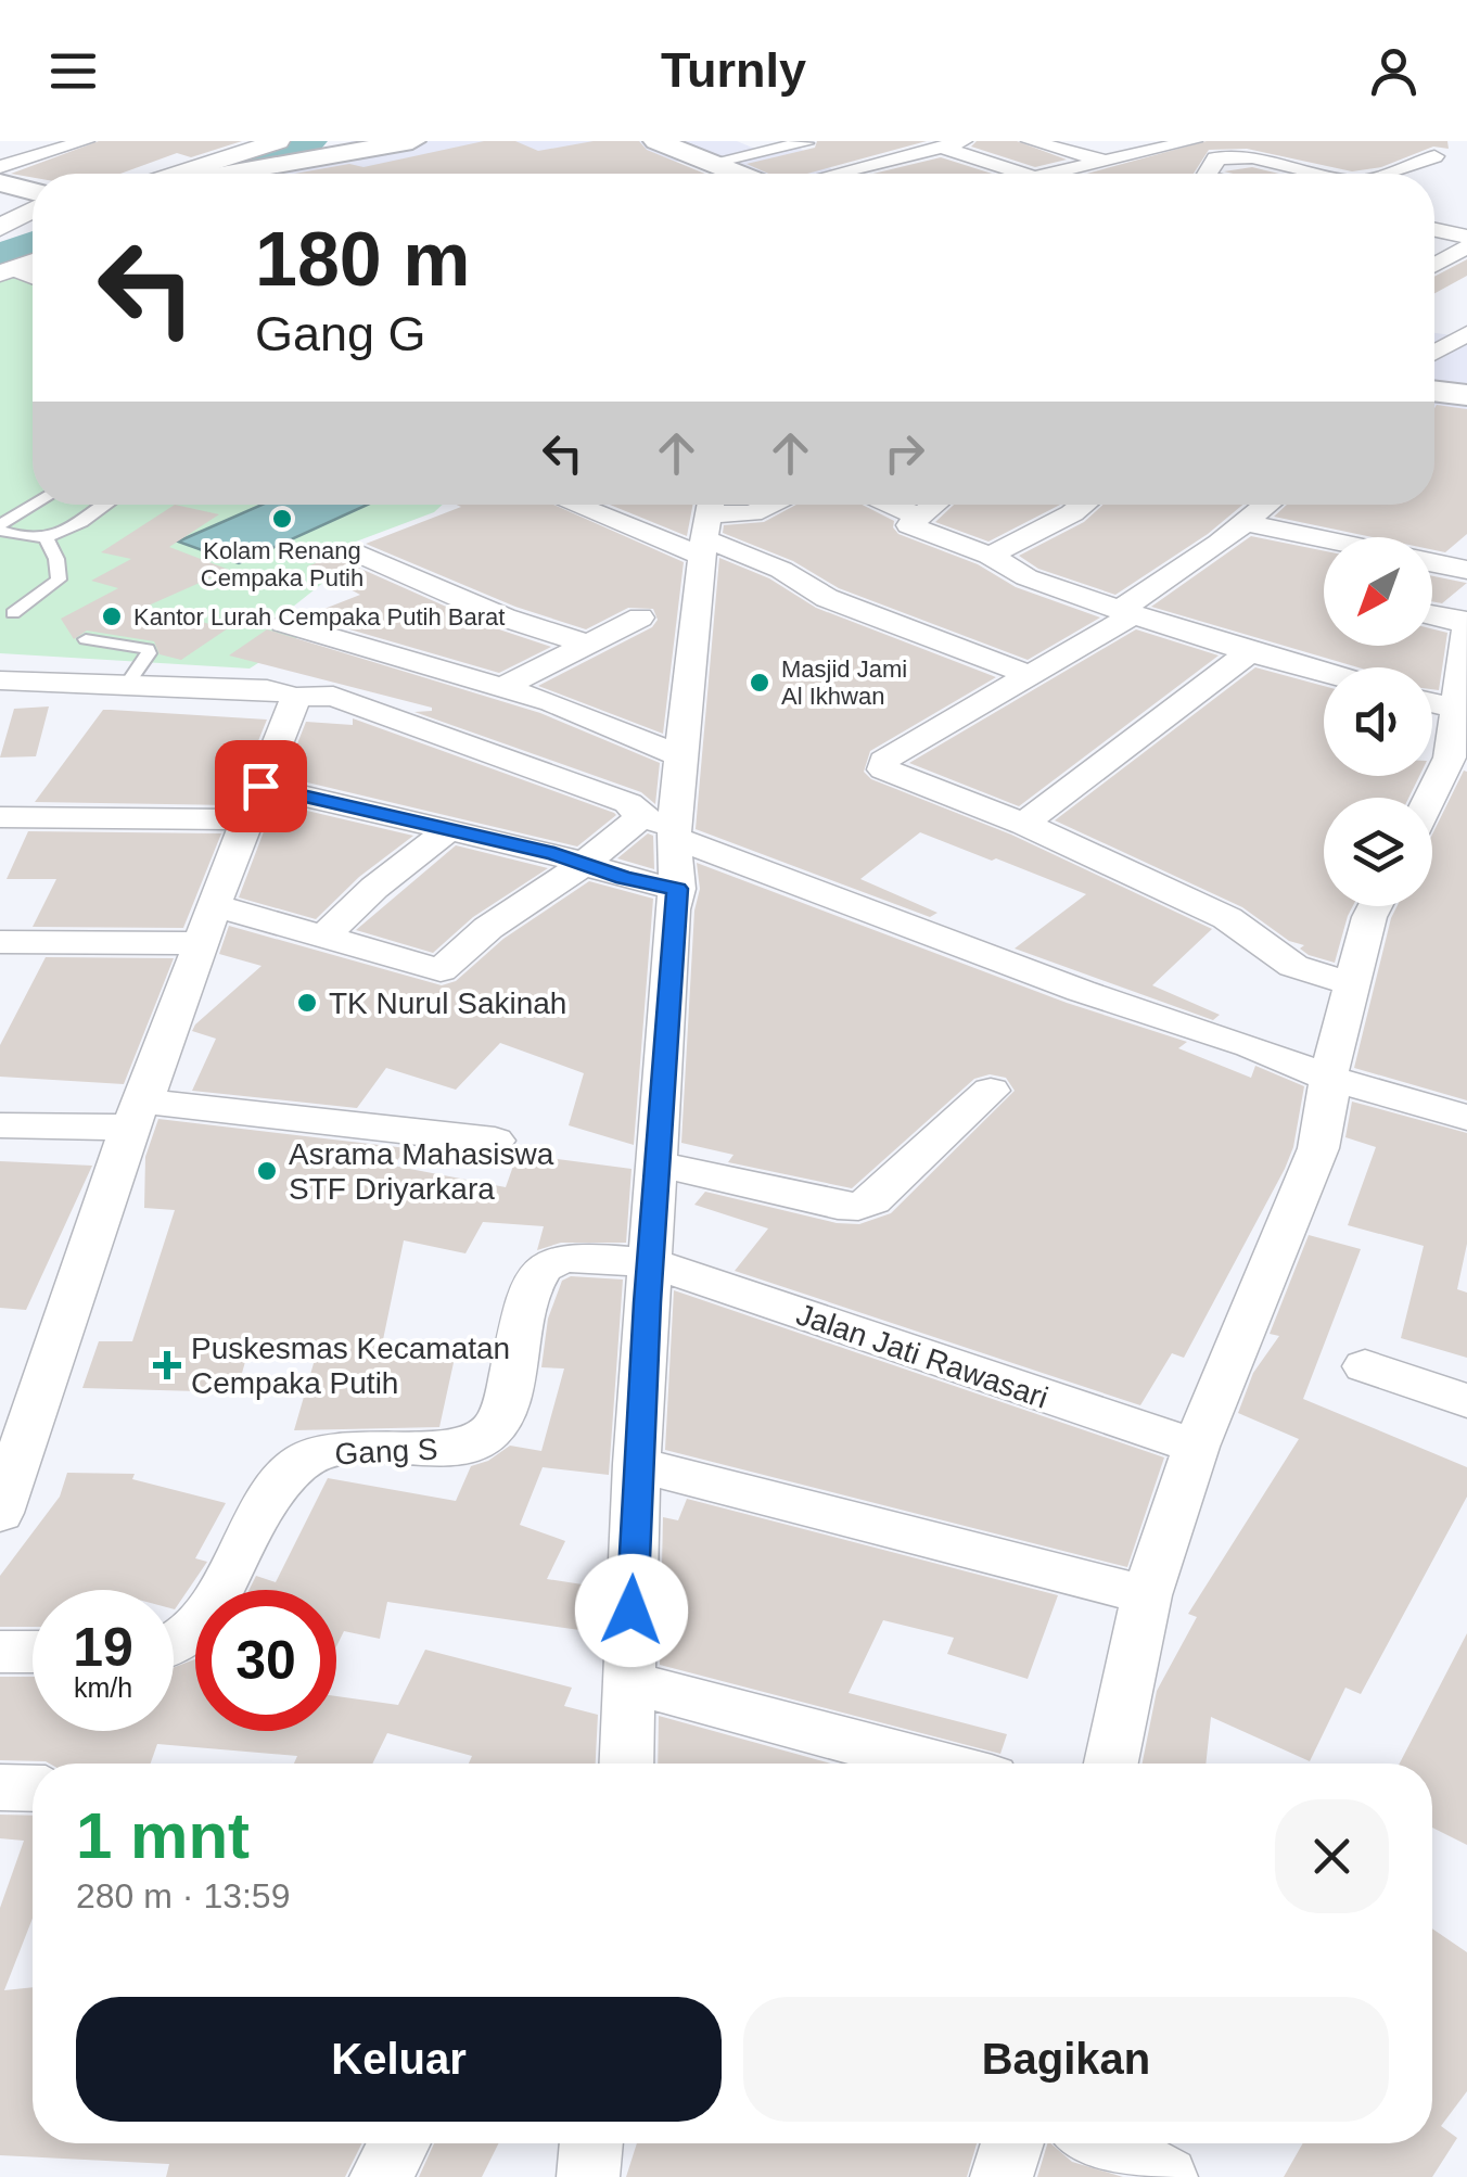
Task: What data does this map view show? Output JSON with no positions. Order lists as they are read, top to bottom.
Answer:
{
  "streets": {
    "street": ["Jalan Jati Rawasari", "Gang S"]
  },
  "crossings": [
    ["Jalan Jati Rawasari", "Gang S"]
  ],
  "places": {
    "other": [
      "Kolam Renang Cempaka Putih",
      "Kantor Lurah Cempaka Putih Barat",
      "Masjid Jami Al Ikhwan",
      "TK Nurul Sakinah",
      "Asrama Mahasiswa STF Driyarkara"
    ],
    "health": ["Puskesmas Kecamatan Cempaka Putih"]
  },
  "north": "bottom left",
  "page": {
    "header": "Turnly",
    "turn": ["180 m", "Gang G"],
    "speed": "19 km/h",
    "limit": "30",
    "heading": ["1 mnt", "280 m · 13:59"],
    "buttons": ["Keluar", "Bagikan"]
  }
}
